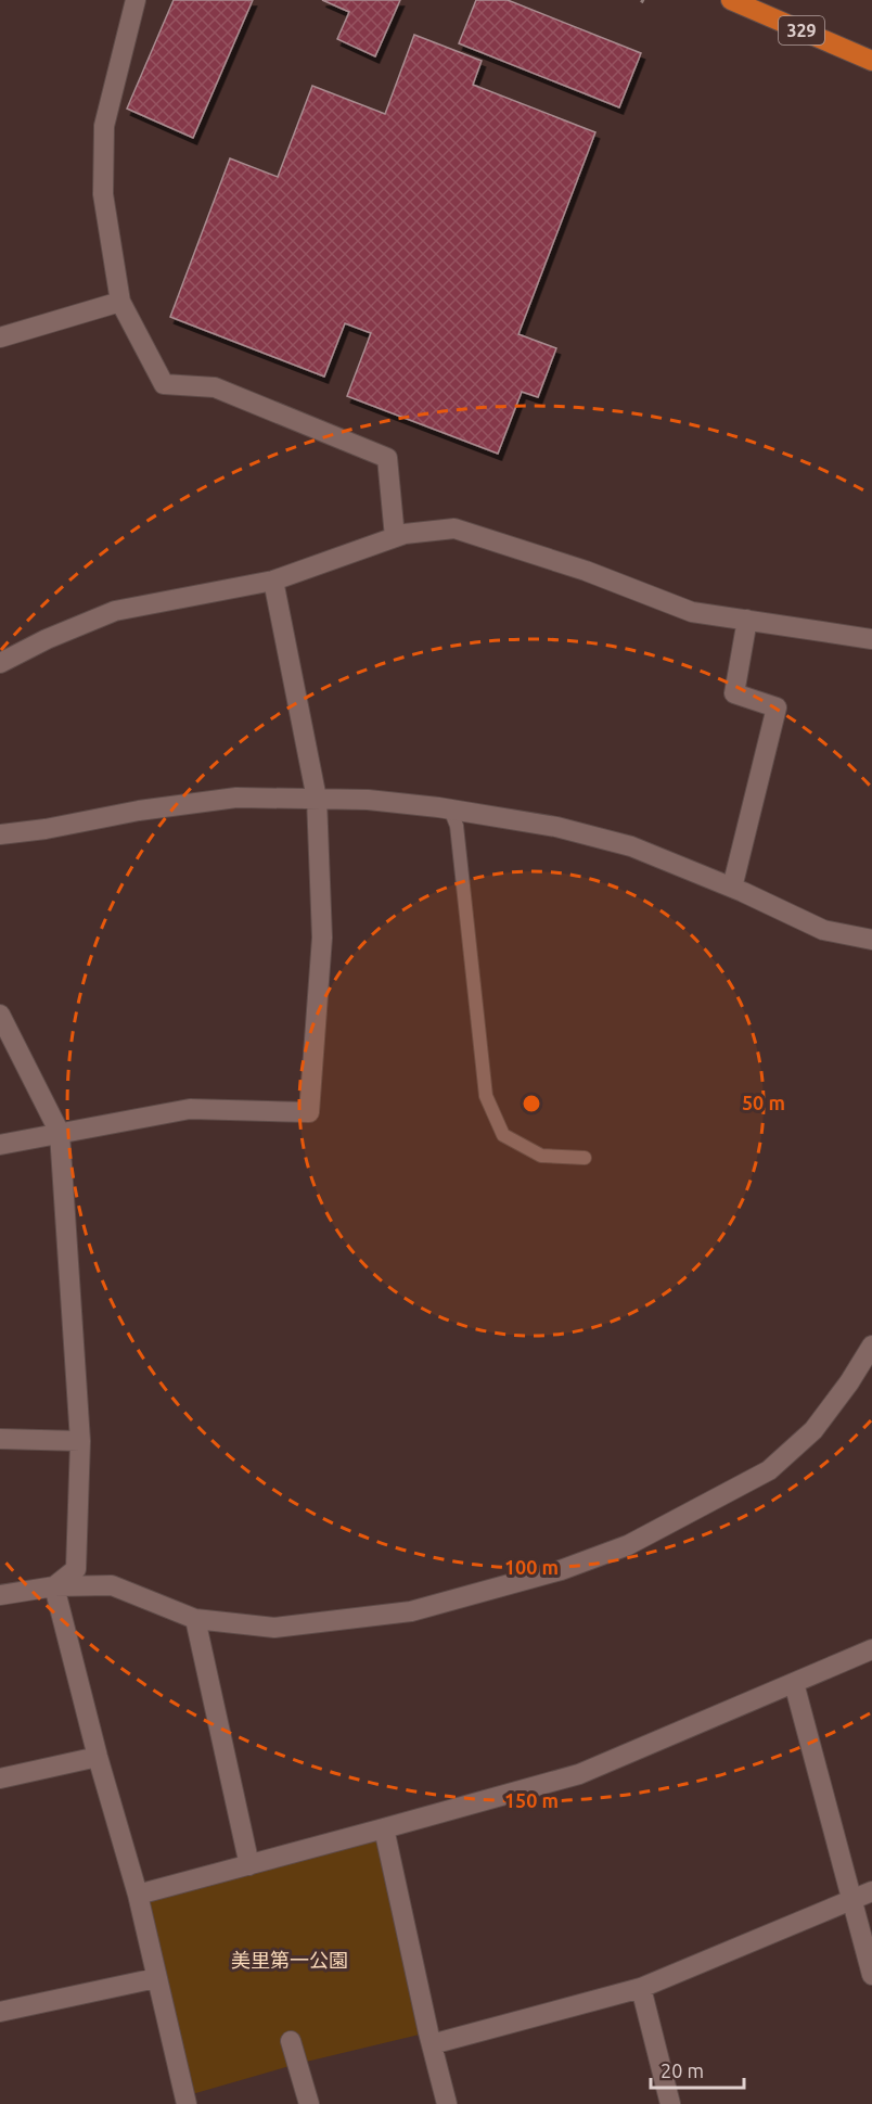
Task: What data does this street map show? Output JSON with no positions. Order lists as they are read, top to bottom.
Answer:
{
  "streets": {
    "highway": ["329"]
  },
  "parks": ["美里第一公園"],
  "scale_bar": "20 m",
  "rings": ["50 m", "100 m", "150 m"]
}
